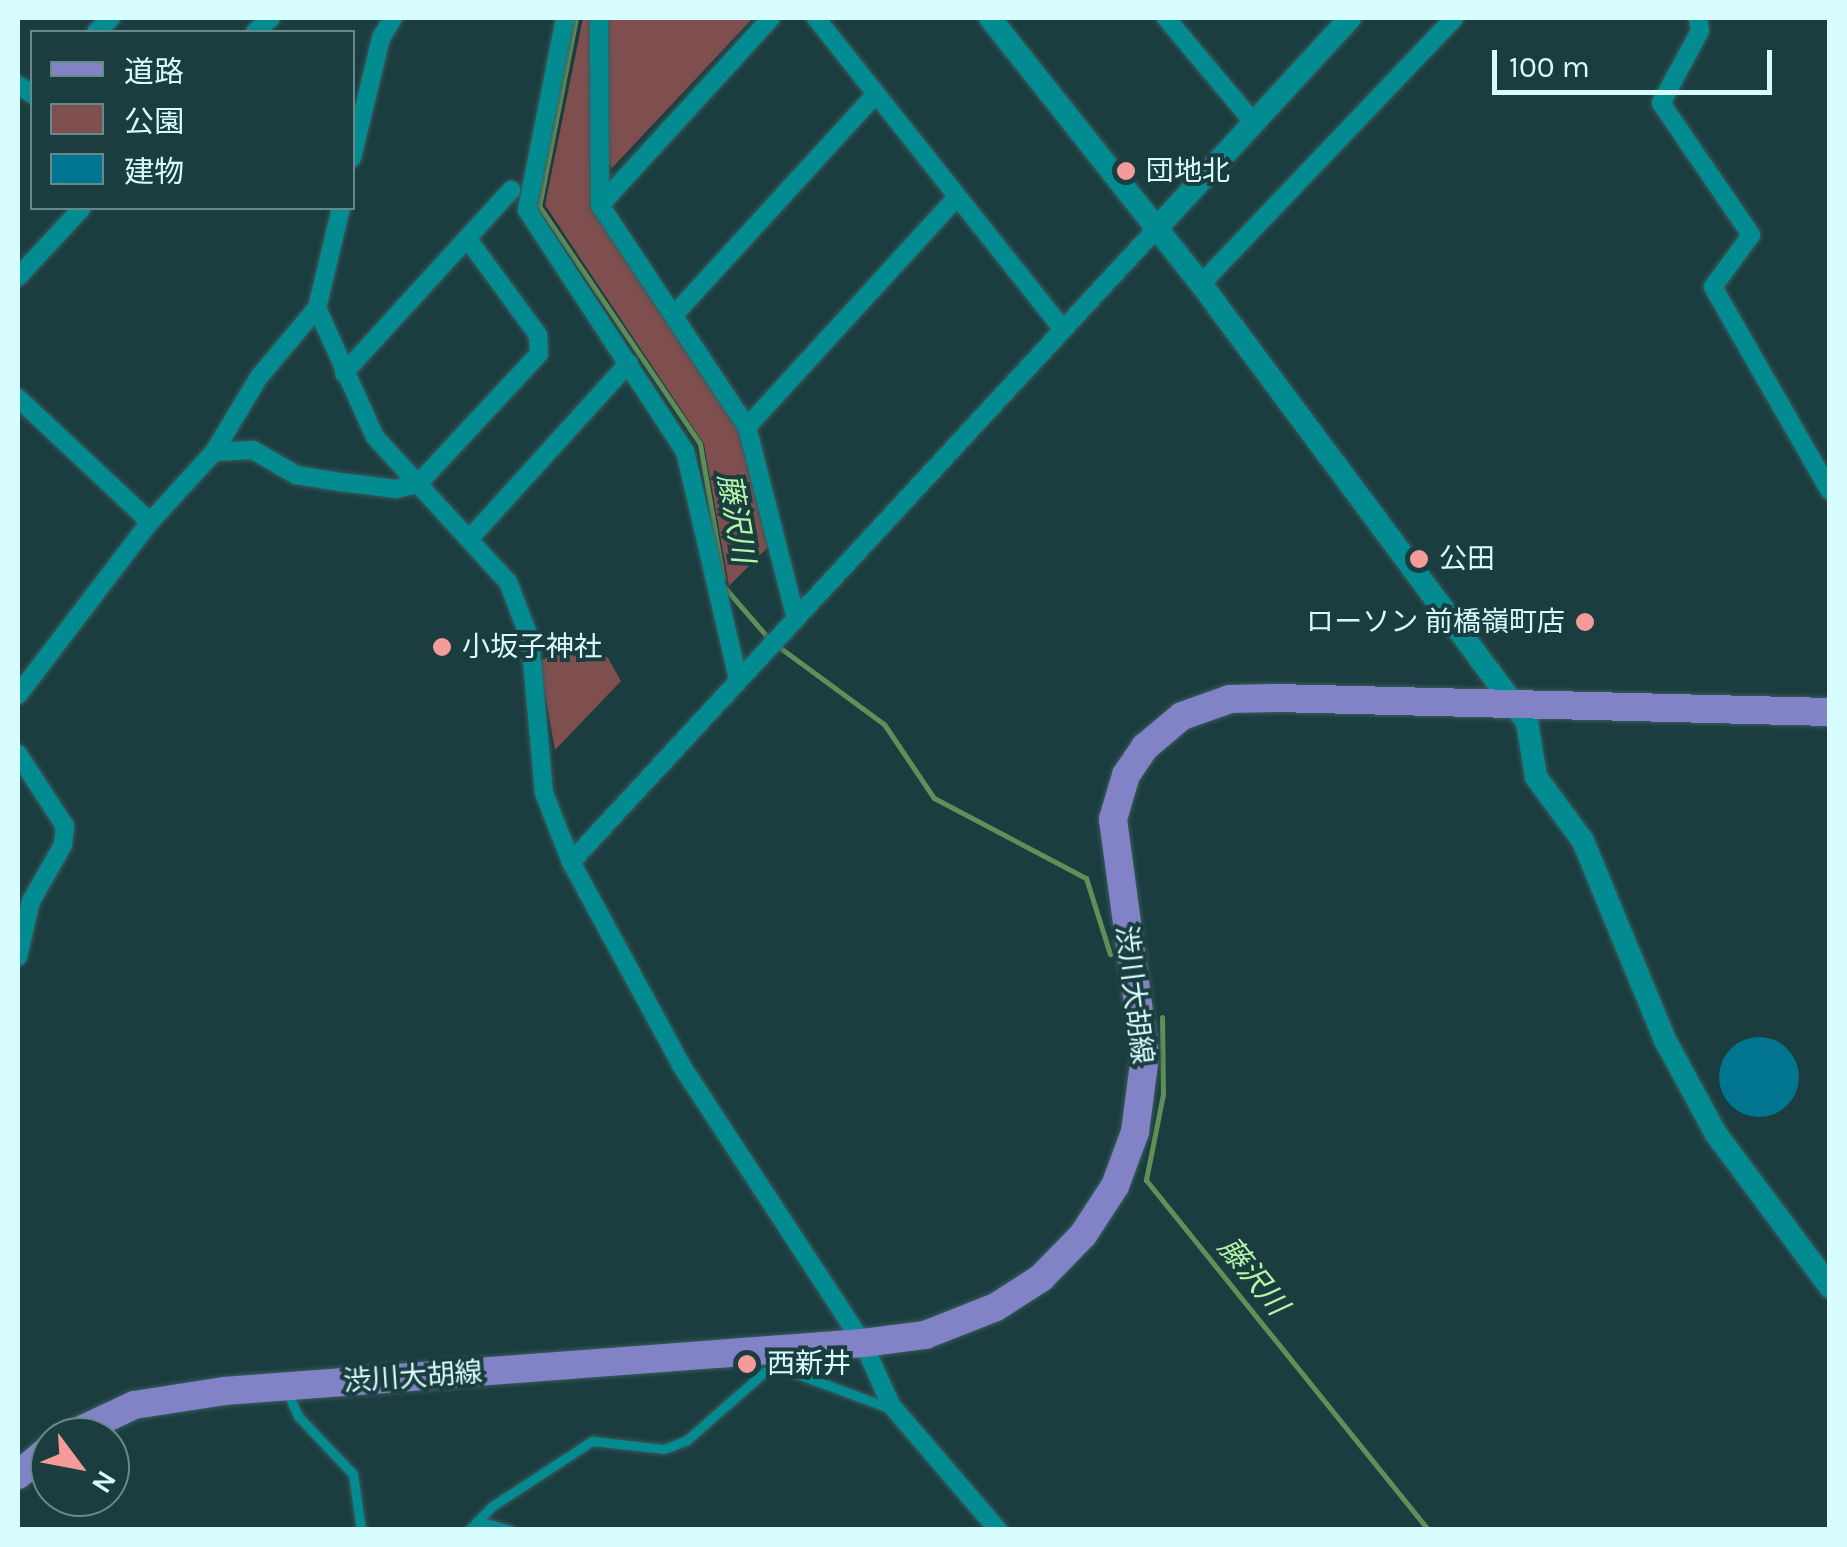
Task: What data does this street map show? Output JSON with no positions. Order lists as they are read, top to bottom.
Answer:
{
  "streets": {
    "main road": ["渋川大胡線"]
  },
  "water": ["藤沢川"],
  "places": [
    "団地北",
    "公田",
    "ローソン 前橋嶺町店",
    "小坂子神社",
    "西新井"
  ],
  "legend": ["道路", "公園", "建物"],
  "scale_bar": "100 m",
  "north": "bottom right"
}
